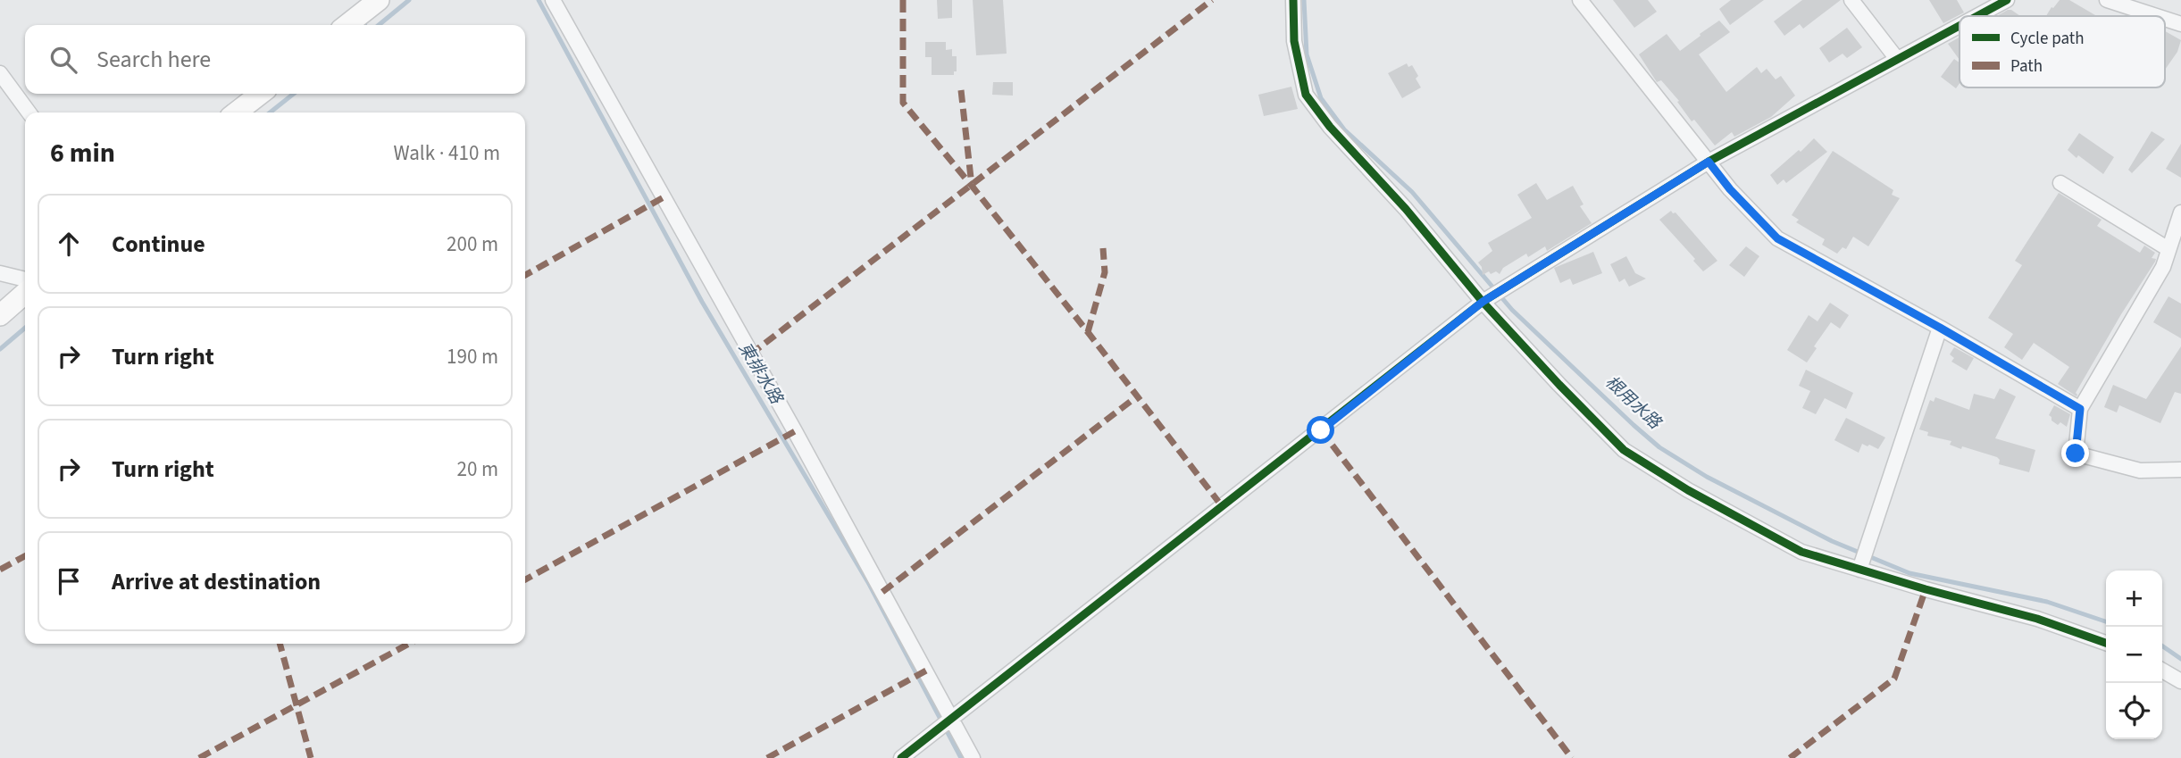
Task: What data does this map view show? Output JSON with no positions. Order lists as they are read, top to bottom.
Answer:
{
  "water": ["東排水路", "根用水路"],
  "legend": ["Cycle path", "Path"],
  "page": {
    "search": "Search here",
    "heading": ["6 min", "Walk · 410 m"],
    "list": [
      ["Continue", "200 m"],
      ["Turn right", "190 m"],
      ["Turn right", "20 m"],
      "Arrive at destination"
    ],
    "map_buttons": ["+", "−"]
  }
}
